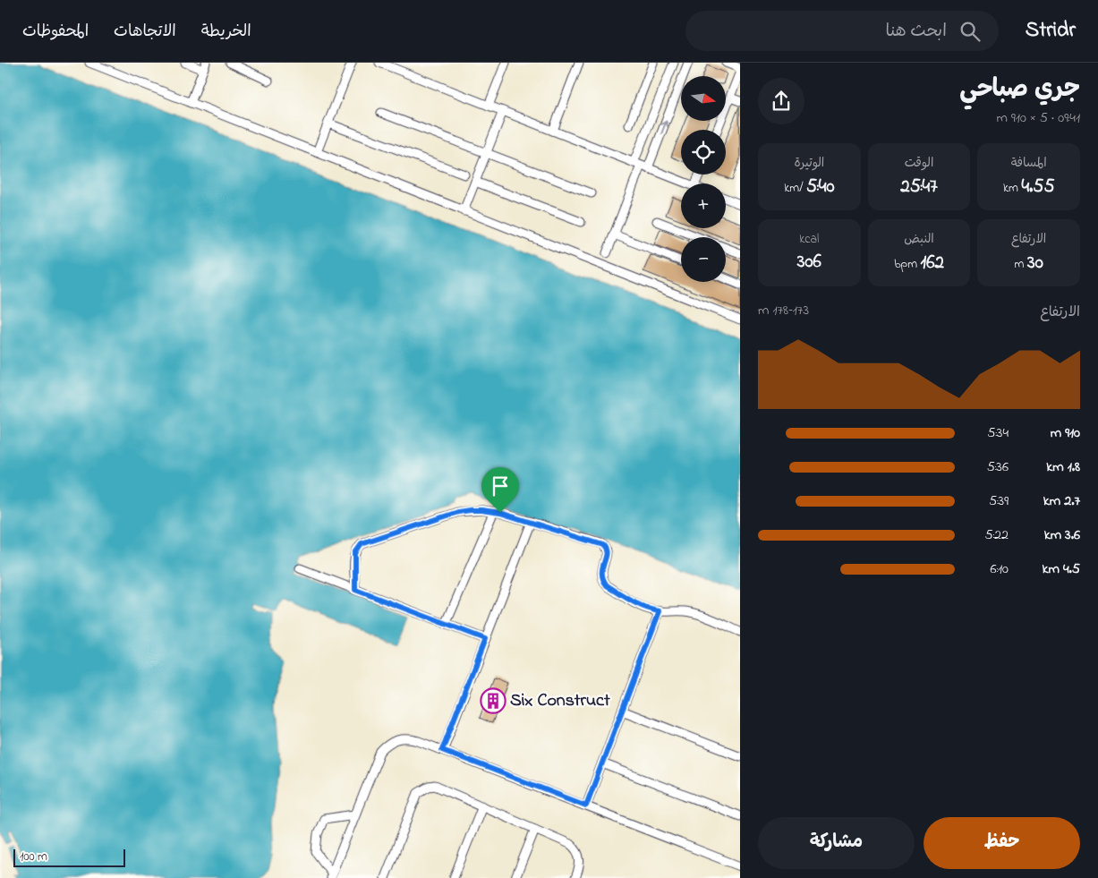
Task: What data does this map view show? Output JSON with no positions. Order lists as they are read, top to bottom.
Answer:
{
  "places": {
    "building": ["Six Construct"]
  },
  "scale_bar": "100 m",
  "north": "right",
  "page": {
    "header": "Stridr",
    "search": "ابحث هنا",
    "nav": ["الخريطة", "الاتجاهات", "المحفوظات"],
    "heading": ["جري صباحي", "09:41 · 5 × 910 m"],
    "map_buttons": ["+", "−"],
    "stats": [
      ["المسافة", "4.55 km"],
      ["الوقت", "25:47"],
      ["الوتيرة", "5:40 /km"],
      ["الارتفاع", "30 m"],
      ["النبض", "162 bpm"],
      ["kcal", "306"]
    ],
    "chart": ["الارتفاع", "173–178 m"],
    "list": [
      {
        "name": "910 m",
        "note": "5:34"
      },
      {
        "name": "1.8 km",
        "note": "5:36"
      },
      {
        "name": "2.7 km",
        "note": "5:39"
      },
      {
        "name": "3.6 km",
        "note": "5:22"
      },
      {
        "name": "4.5 km",
        "note": "6:10"
      }
    ],
    "buttons": ["حفظ", "مشاركة"],
    "scale": "100 m"
  }
}
